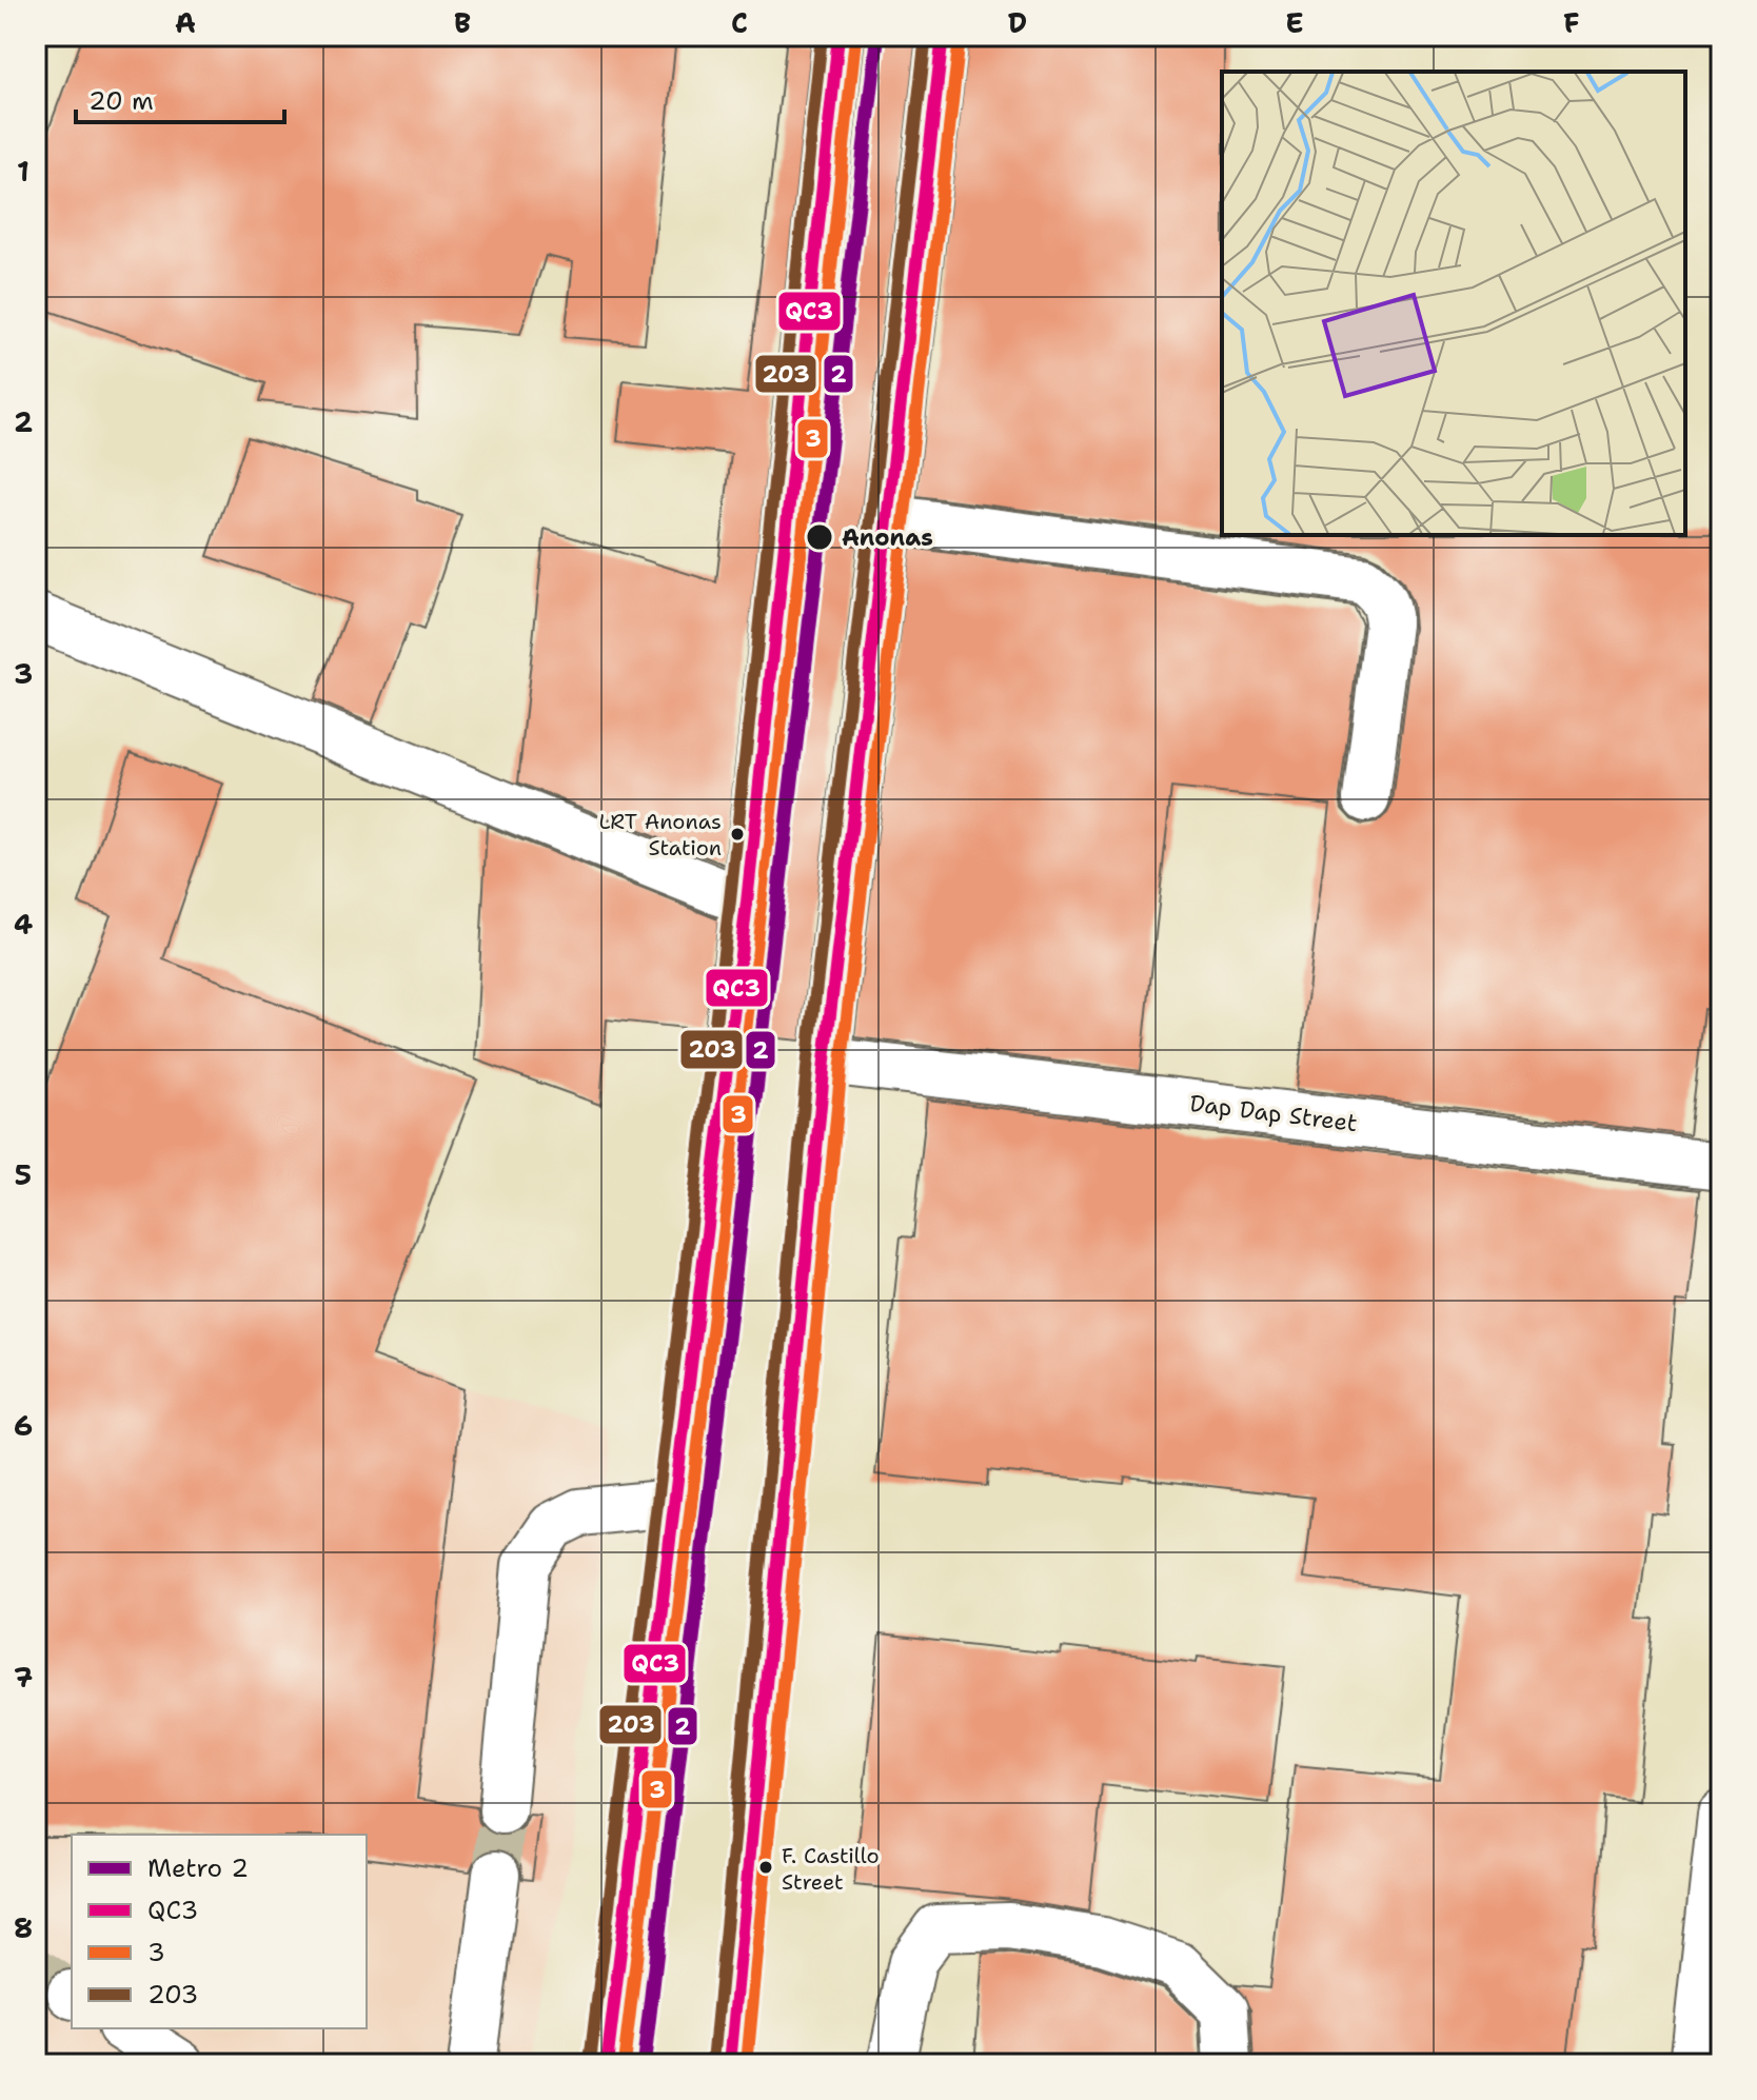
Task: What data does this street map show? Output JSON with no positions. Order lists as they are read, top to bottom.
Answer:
{
  "streets": {
    "street": ["Dap Dap Street"]
  },
  "places": ["Anonas", "LRT Anonas Station", "F. Castillo Street"],
  "lines": [
    "metro line 2",
    "transit line QC3",
    "transit line 203",
    "transit line 3"
  ],
  "legend": [
    "Metro 2",
    "QC3",
    "3",
    "203"
  ],
  "scale_bar": "20 m",
  "grid": {
    "columns": [
      "A",
      "B",
      "C",
      "D",
      "E",
      "F"
    ],
    "rows": [
      "1",
      "2",
      "3",
      "4",
      "5",
      "6",
      "7",
      "8"
    ]
  }
}
